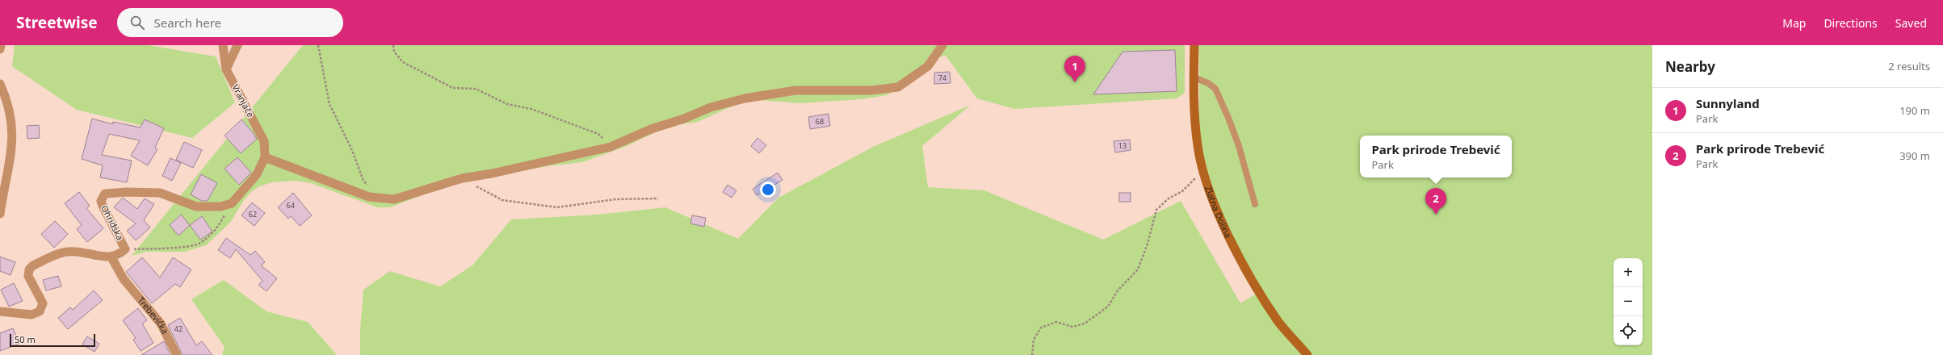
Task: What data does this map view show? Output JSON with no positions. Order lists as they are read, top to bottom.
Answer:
{
  "streets": {
    "main road": ["Zlatna Dolina"],
    "street": ["Vranjače", "Ohridska", "Trebevićka"]
  },
  "crossings": [
    ["Ohridska", "Trebevićka"]
  ],
  "house_numbers": [
    "74",
    "68",
    "13",
    "64",
    "62",
    "42"
  ],
  "scale_bar": "50 m",
  "page": {
    "header": "Streetwise",
    "search": "Search here",
    "nav": ["Map", "Directions", "Saved"],
    "heading": ["Nearby", "2 results"],
    "pins": ["1", "2"],
    "list": [
      {
        "mark": "1",
        "name": "Sunnyland",
        "note": "Park",
        "value": "190 m"
      },
      {
        "mark": "2",
        "name": "Park prirode Trebević",
        "note": "Park",
        "value": "390 m"
      }
    ],
    "popup": ["Park prirode Trebević", "Park"],
    "map_buttons": ["+", "−"],
    "scale": "50 m"
  }
}
